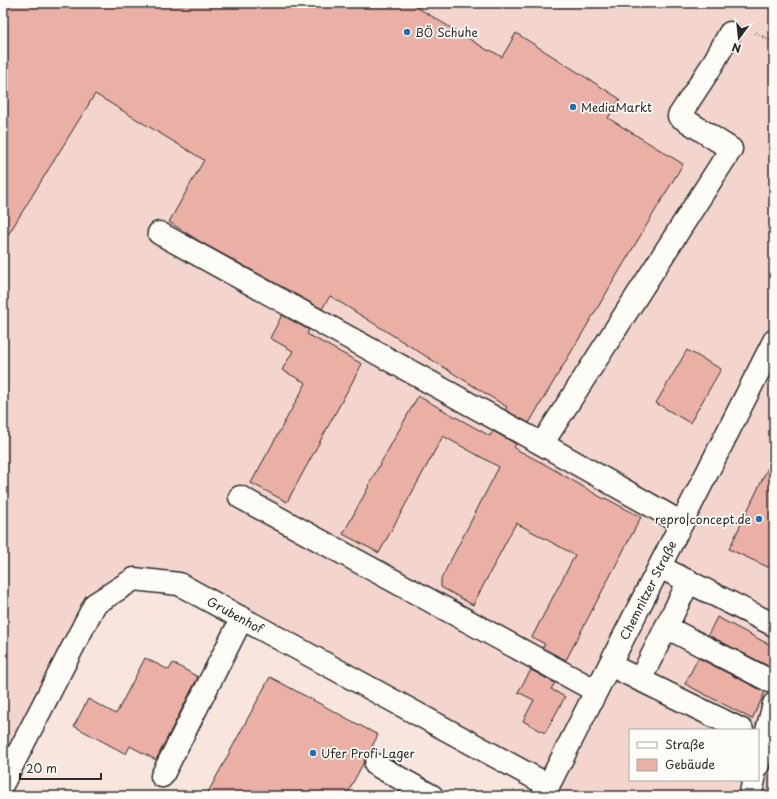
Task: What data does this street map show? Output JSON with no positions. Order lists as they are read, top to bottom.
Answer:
{
  "streets": {
    "street": ["Chemnitzer Straße", "Grubenhof"]
  },
  "crossings": [
    ["Chemnitzer Straße", "Grubenhof"]
  ],
  "places": [
    "BÖ Schuhe",
    "MediaMarkt",
    "repro|concept.de",
    "Ufer Profi Lager"
  ],
  "legend": ["Straße", "Gebäude"],
  "scale_bar": "20 m",
  "north": "bottom"
}
